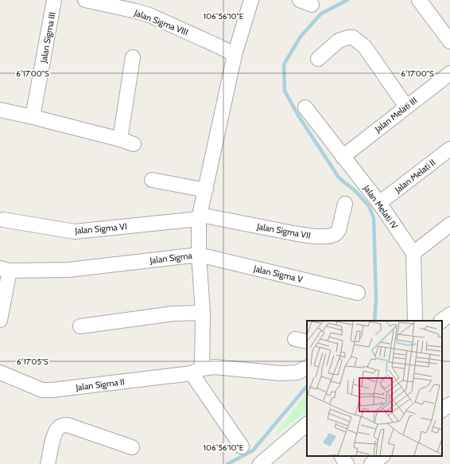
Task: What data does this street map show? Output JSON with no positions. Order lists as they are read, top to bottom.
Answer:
{
  "streets": {
    "street": [
      "Jalan Sigma VIII",
      "Jalan Sigma III",
      "Jalan Melati III",
      "Jalan Melati II",
      "Jalan Melati IV",
      "Jalan Sigma VI",
      "Jalan Sigma VII",
      "Jalan Sigma",
      "Jalan Sigma V",
      "Jalan Sigma II"
    ]
  },
  "crossings": [
    ["Jalan Sigma VIII", "Jalan Sigma"],
    ["Jalan Melati III", "Jalan Melati IV"],
    ["Jalan Melati II", "Jalan Melati IV"],
    ["Jalan Sigma VI", "Jalan Sigma VII"],
    ["Jalan Sigma VI", "Jalan Sigma"],
    ["Jalan Sigma VII", "Jalan Sigma"],
    ["Jalan Sigma", "Jalan Sigma V"]
  ],
  "coordinates": ["106°56'10\"E", "6°17'00\"S", "6°17'05\"S"]
}
